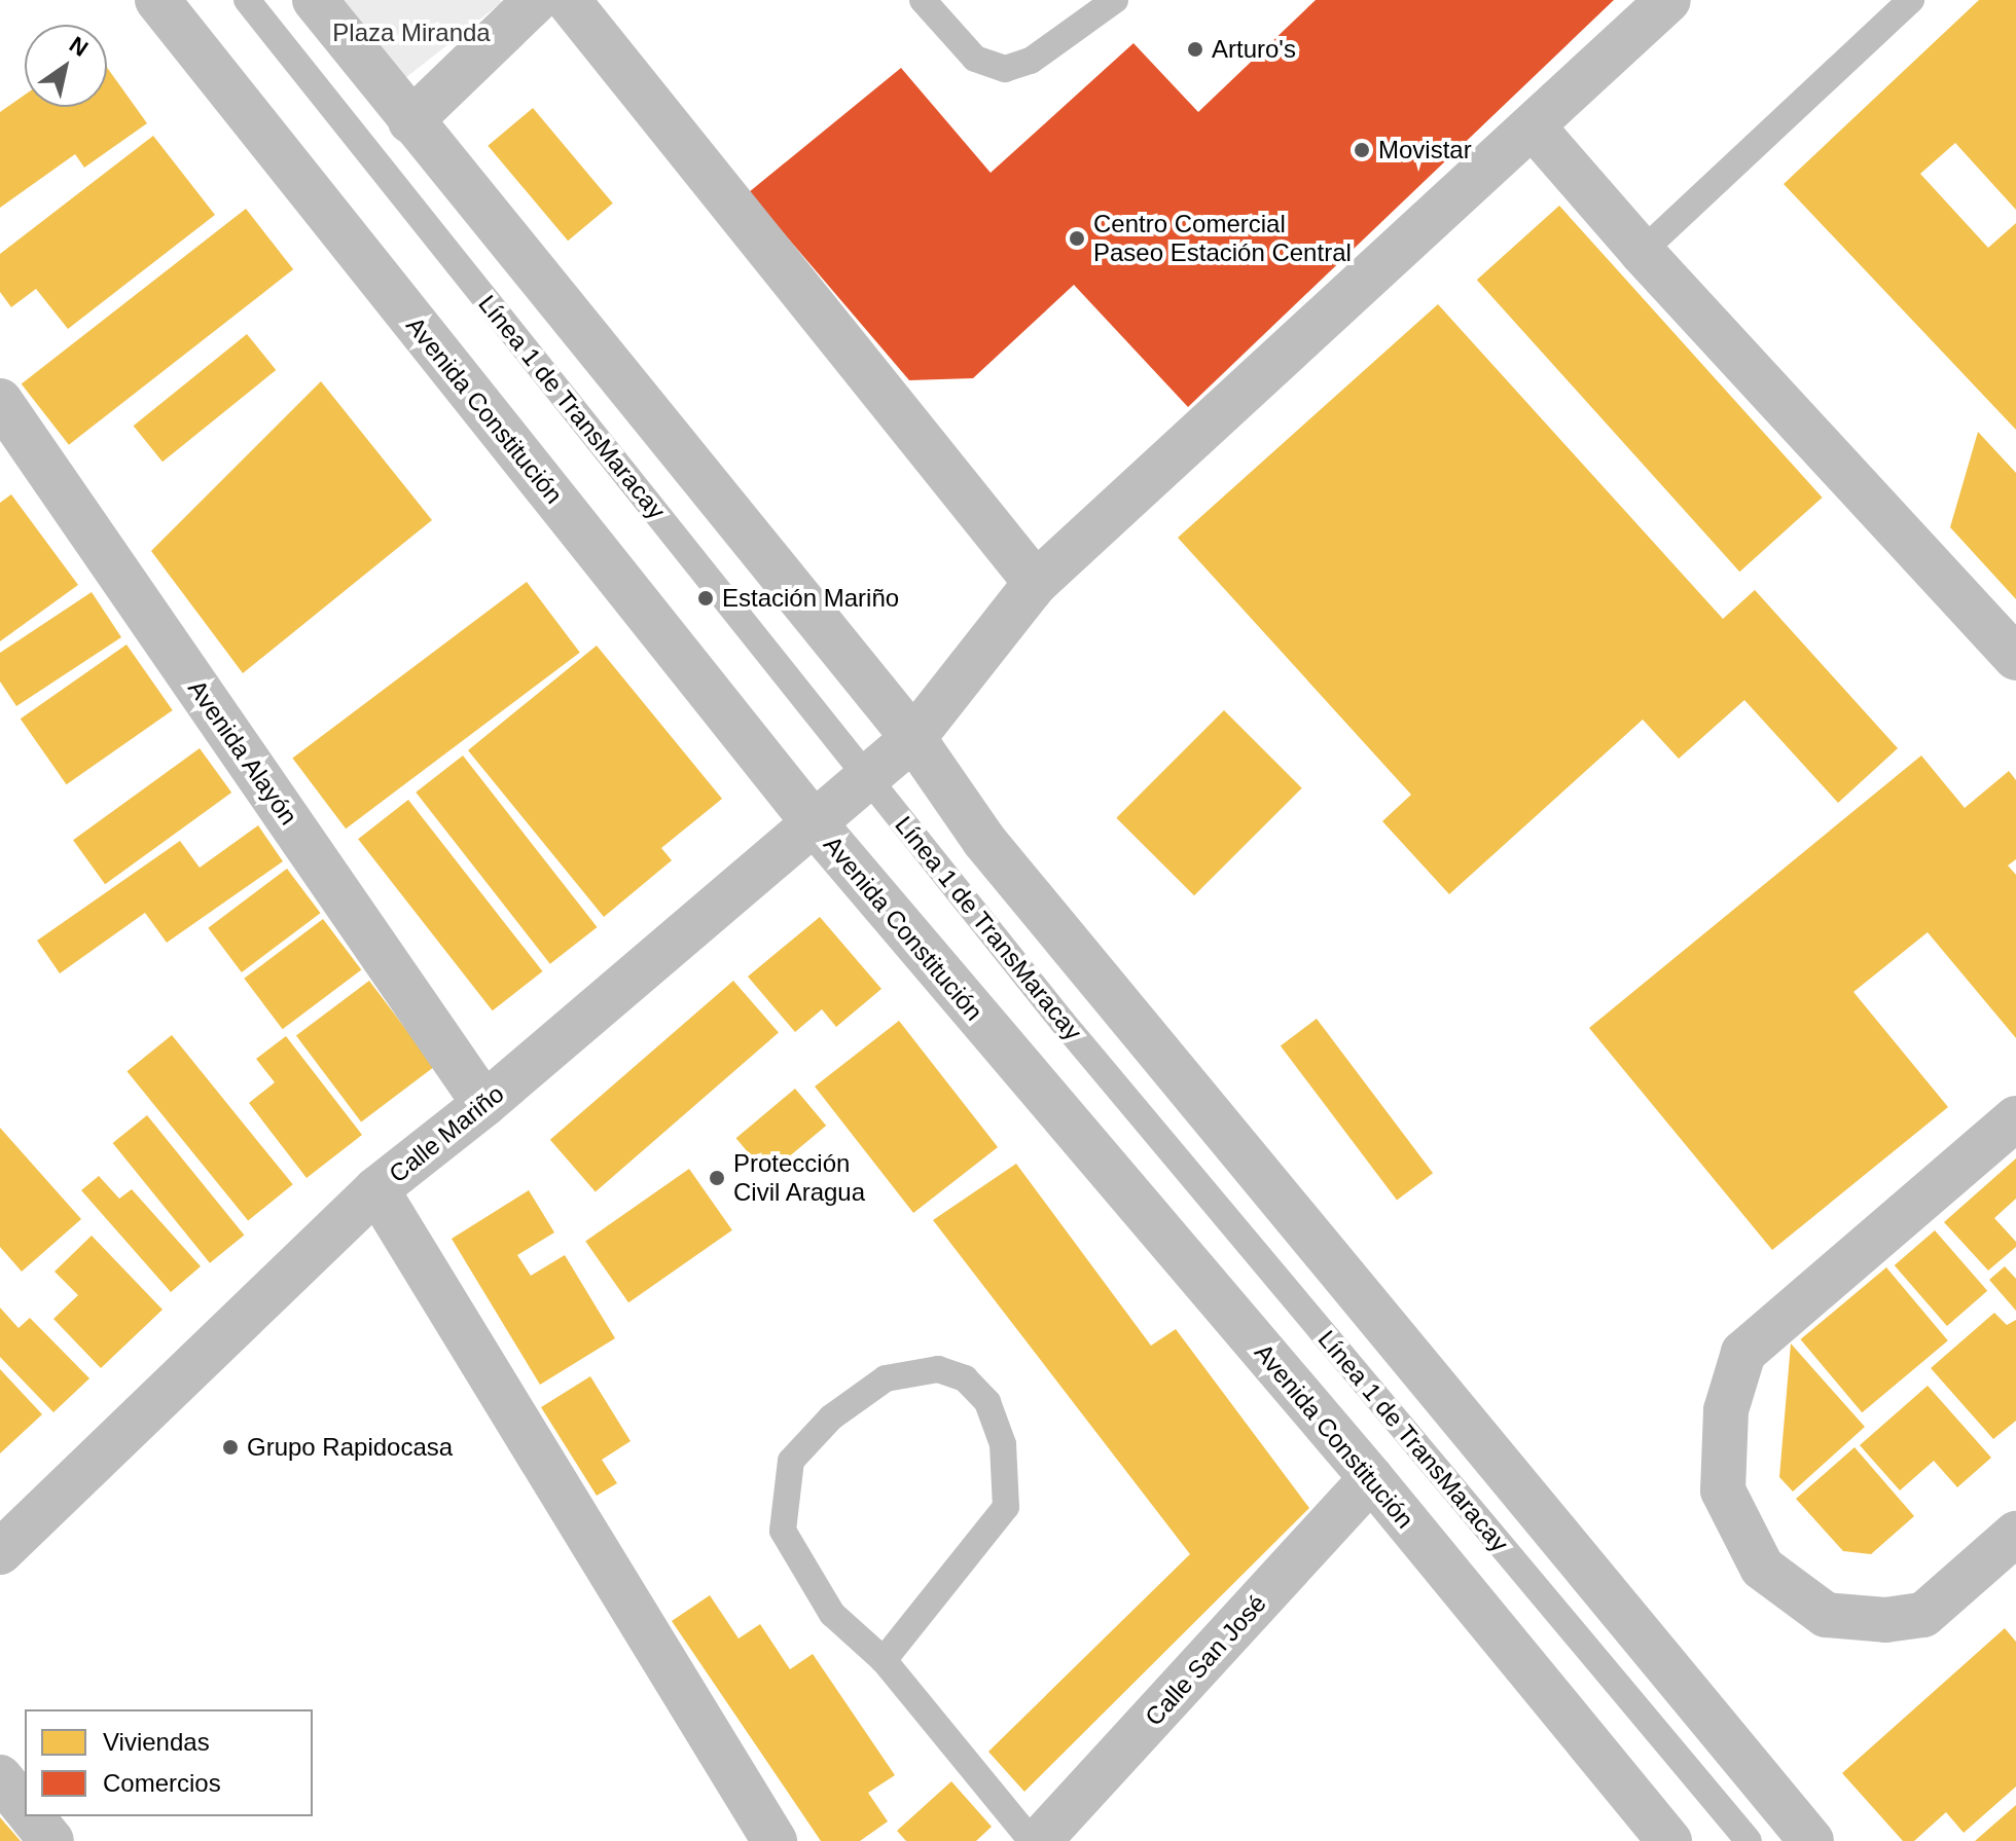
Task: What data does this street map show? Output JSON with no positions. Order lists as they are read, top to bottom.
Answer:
{
  "streets": {
    "street": [
      "Avenida Constitución",
      "Avenida Alayón",
      "Calle Mariño",
      "Calle San José"
    ],
    "lane": ["Línea 1 de TransMaracay"]
  },
  "crossings": [
    ["Línea 1 de TransMaracay", "Calle Mariño"],
    ["Avenida Constitución", "Calle Mariño"],
    ["Avenida Constitución", "Calle San José"],
    ["Avenida Alayón", "Calle Mariño"]
  ],
  "parks": ["Plaza Miranda"],
  "places": [
    "Arturo's",
    "Movistar",
    "Centro Comercial Paseo Estación Central",
    "Estación Mariño",
    "Protección Civil Aragua",
    "Grupo Rapidocasa"
  ],
  "legend": ["Viviendas", "Comercios"],
  "north": "top right"
}
